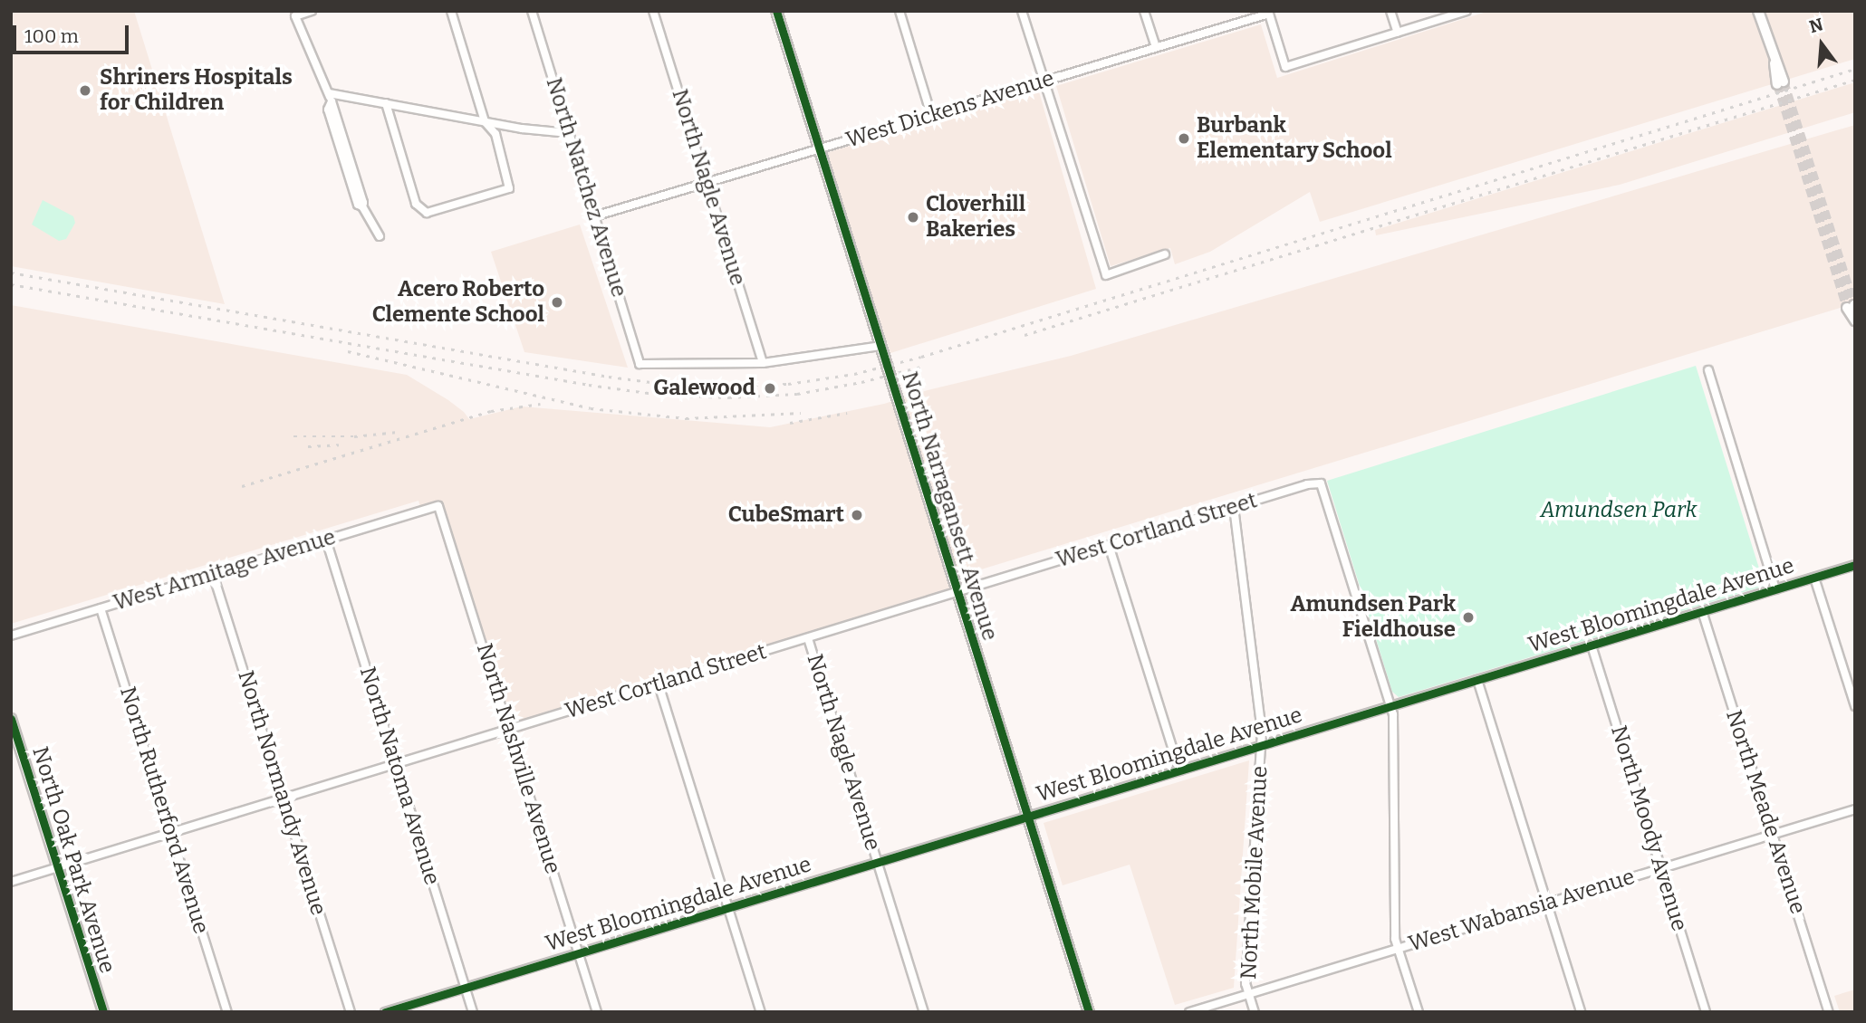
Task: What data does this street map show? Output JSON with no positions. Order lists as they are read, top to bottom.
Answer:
{
  "streets": {
    "street": [
      "West Dickens Avenue",
      "North Natchez Avenue",
      "North Nagle Avenue",
      "North Narragansett Avenue",
      "West Cortland Street",
      "West Armitage Avenue",
      "West Bloomingdale Avenue",
      "North Nashville Avenue",
      "North Natoma Avenue",
      "North Normandy Avenue",
      "North Rutherford Avenue",
      "North Meade Avenue",
      "North Moody Avenue",
      "North Oak Park Avenue",
      "North Mobile Avenue",
      "West Wabansia Avenue"
    ]
  },
  "crossings": [
    ["West Dickens Avenue", "North Natchez Avenue"],
    ["West Dickens Avenue", "North Nagle Avenue"],
    ["West Dickens Avenue", "North Narragansett Avenue"],
    ["North Natchez Avenue", "North Nagle Avenue"],
    ["North Nagle Avenue", "West Cortland Street"],
    ["North Nagle Avenue", "West Bloomingdale Avenue"],
    ["North Narragansett Avenue", "West Cortland Street"],
    ["North Narragansett Avenue", "West Bloomingdale Avenue"],
    ["West Cortland Street", "West Bloomingdale Avenue"],
    ["West Cortland Street", "North Nashville Avenue"],
    ["West Cortland Street", "North Natoma Avenue"],
    ["West Cortland Street", "North Normandy Avenue"],
    ["West Cortland Street", "North Rutherford Avenue"],
    ["West Cortland Street", "North Oak Park Avenue"],
    ["West Cortland Street", "North Mobile Avenue"],
    ["West Armitage Avenue", "North Nashville Avenue"],
    ["West Armitage Avenue", "North Natoma Avenue"],
    ["West Armitage Avenue", "North Normandy Avenue"],
    ["West Armitage Avenue", "North Rutherford Avenue"],
    ["West Bloomingdale Avenue", "North Nashville Avenue"],
    ["West Bloomingdale Avenue", "North Natoma Avenue"],
    ["West Bloomingdale Avenue", "North Meade Avenue"],
    ["West Bloomingdale Avenue", "North Moody Avenue"],
    ["West Bloomingdale Avenue", "North Mobile Avenue"],
    ["North Meade Avenue", "West Wabansia Avenue"],
    ["North Moody Avenue", "West Wabansia Avenue"],
    ["North Mobile Avenue", "West Wabansia Avenue"]
  ],
  "parks": ["Amundsen Park"],
  "places": [
    "Shriners Hospitals for Children",
    "Burbank Elementary School",
    "Cloverhill Bakeries",
    "Acero Roberto Clemente School",
    "Galewood",
    "CubeSmart",
    "Amundsen Park Fieldhouse"
  ],
  "scale_bar": "100 m",
  "north": "top"
}
